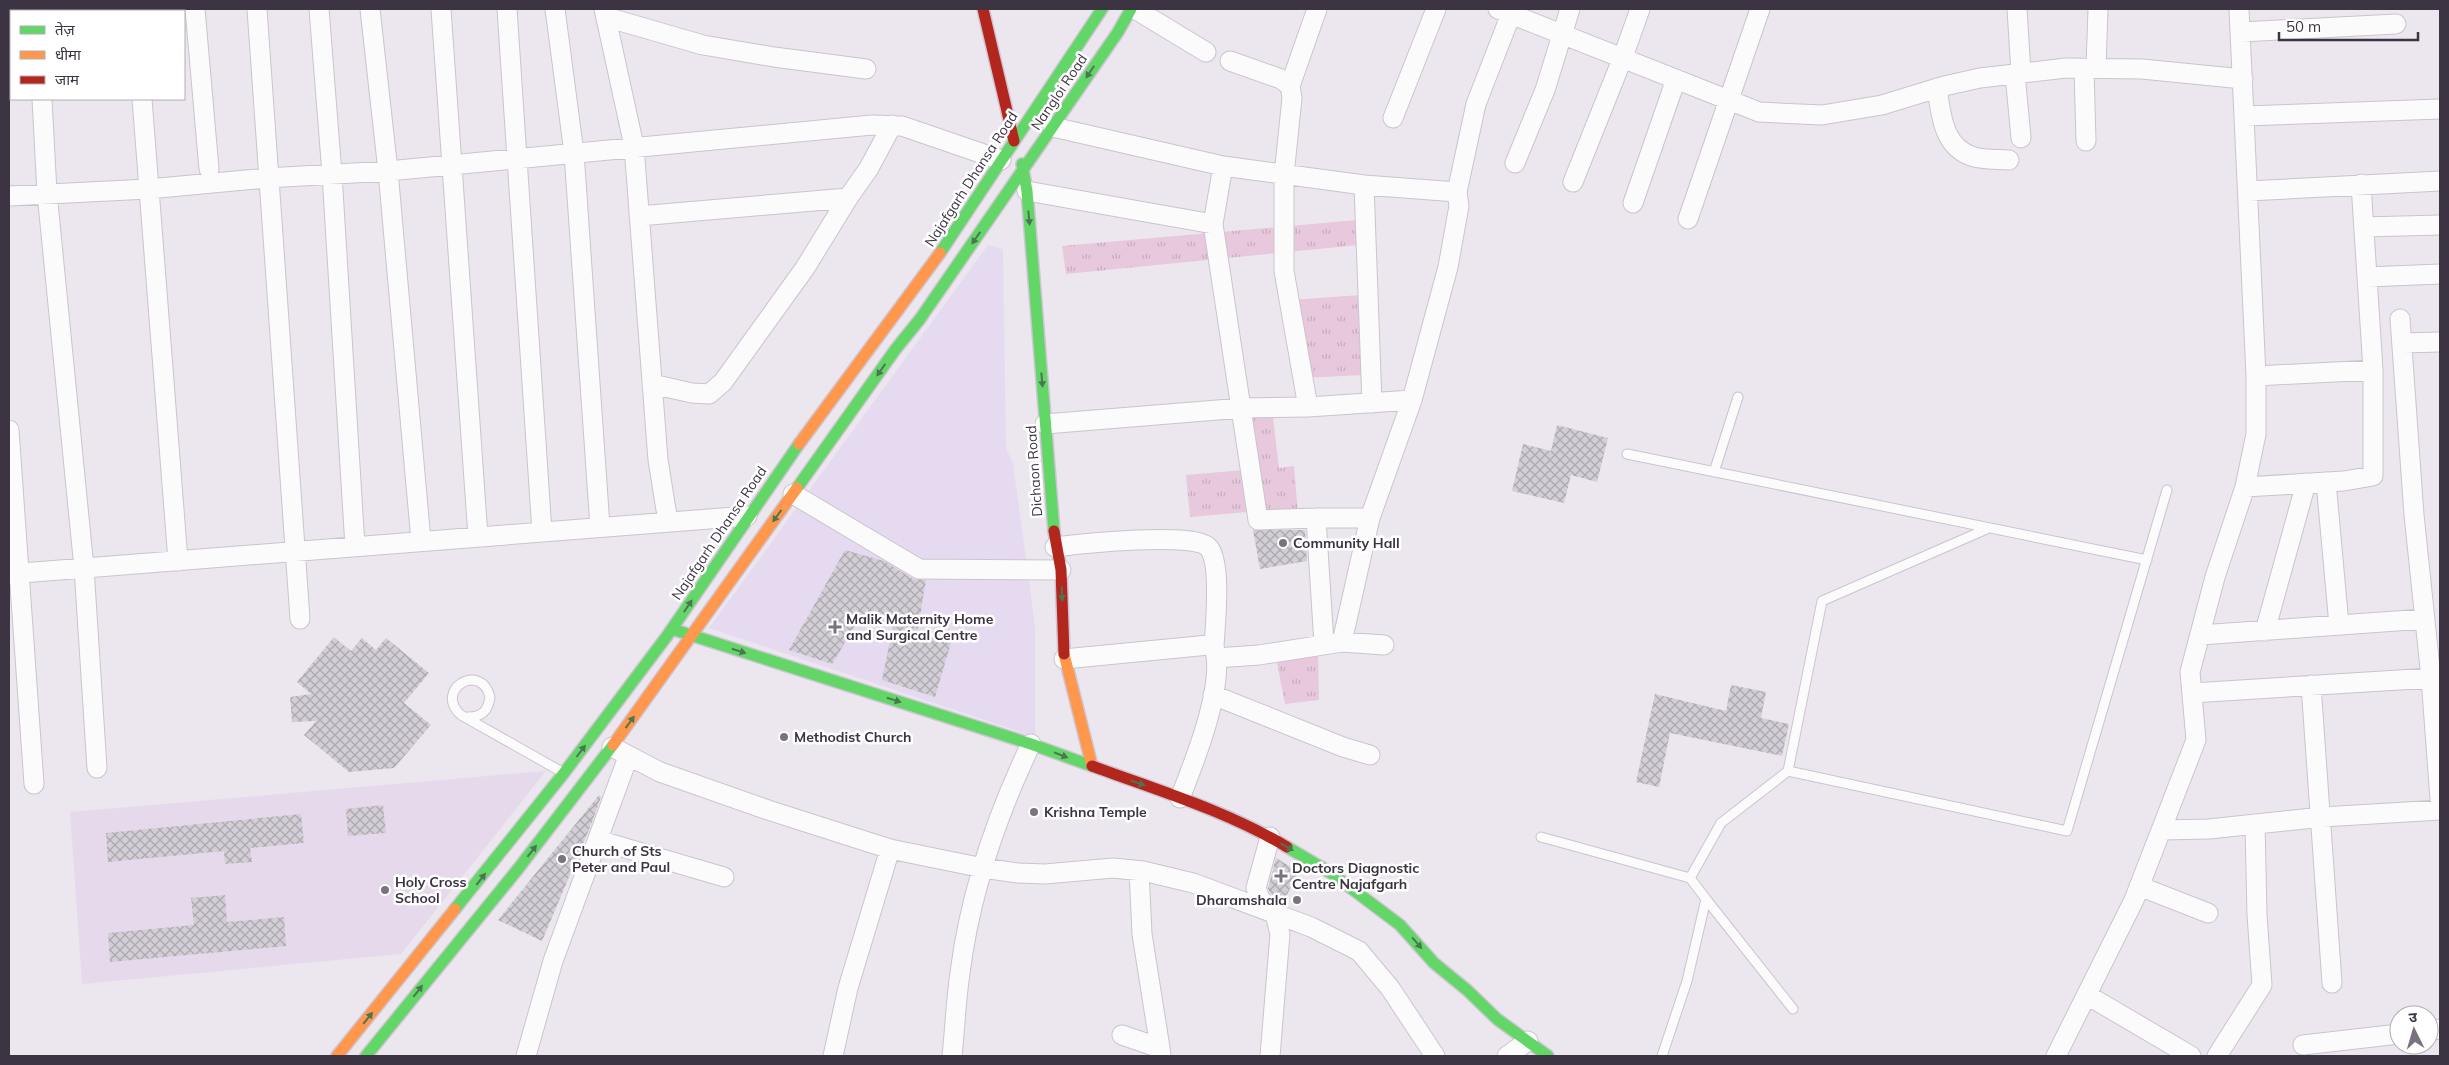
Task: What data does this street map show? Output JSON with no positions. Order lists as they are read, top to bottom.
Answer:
{
  "streets": {
    "main road": ["Nangloi Road", "Najafgarh Dhansa Road", "Dichaon Road"]
  },
  "crossings": [
    ["Nangloi Road", "Dichaon Road"],
    ["Najafgarh Dhansa Road", "Dichaon Road"]
  ],
  "one_way": ["Najafgarh Dhansa Road", "Dichaon Road"],
  "places": {
    "other": [
      "Community Hall",
      "Methodist Church",
      "Krishna Temple",
      "Church of Sts Peter and Paul",
      "Holy Cross School",
      "Dharamshala"
    ],
    "health": ["Malik Maternity Home and Surgical Centre", "Doctors Diagnostic Centre Najafgarh"]
  },
  "legend": ["तेज़", "धीमा", "जाम"],
  "scale_bar": "50 m",
  "north": "top"
}
